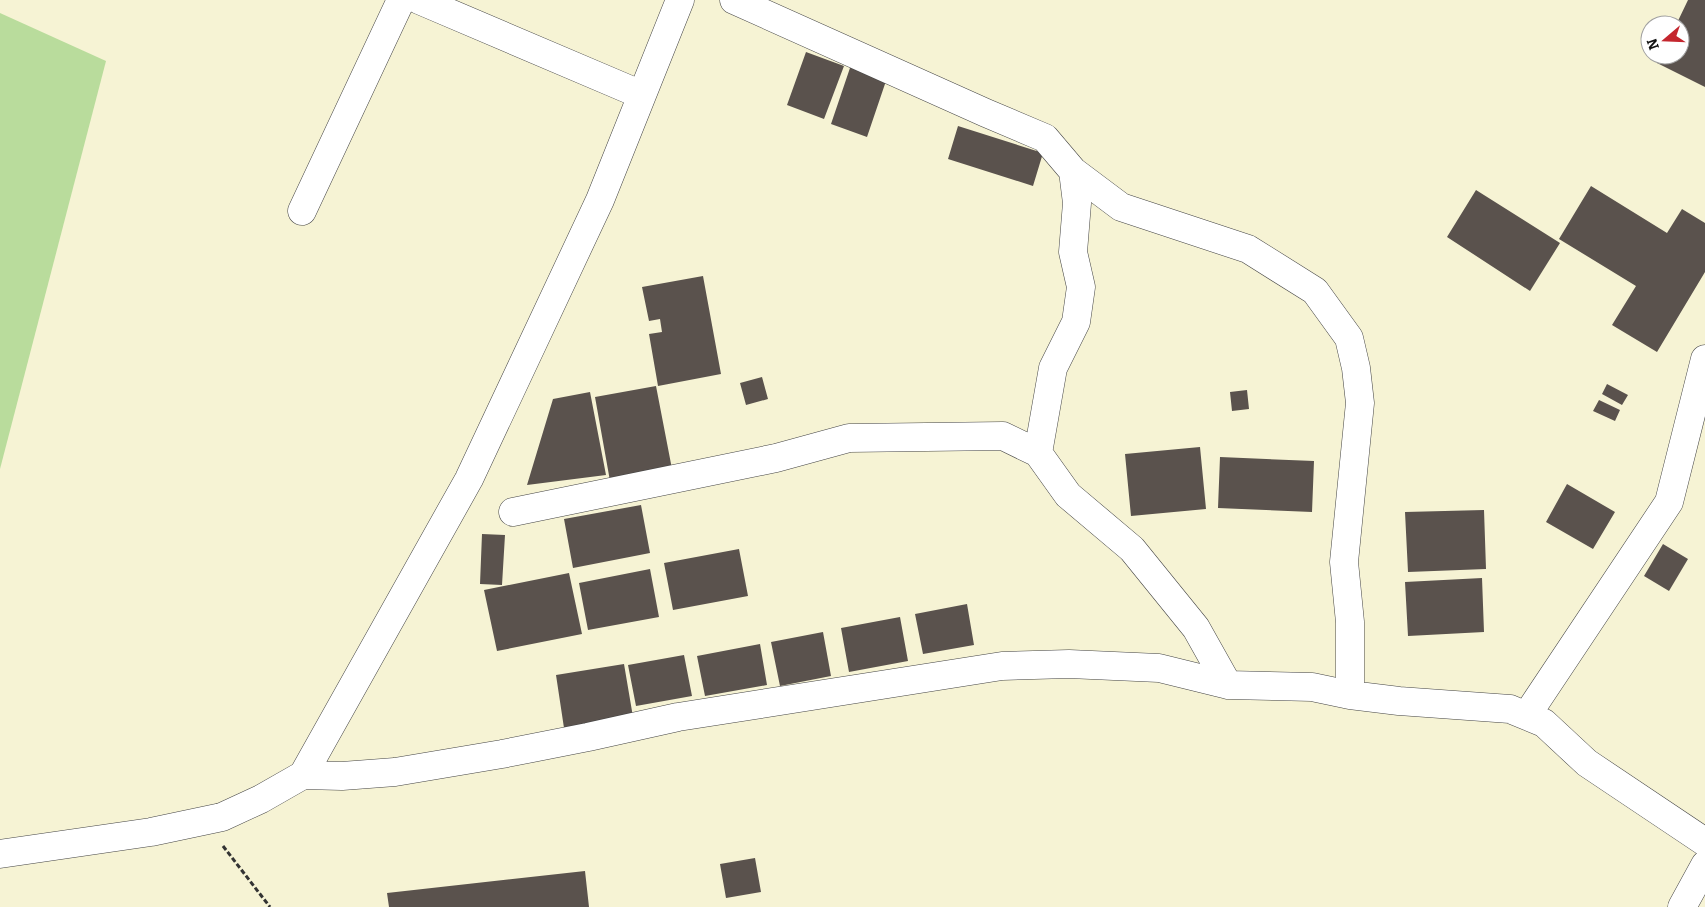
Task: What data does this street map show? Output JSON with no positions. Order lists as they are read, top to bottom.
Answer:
{
  "north": "left"
}
